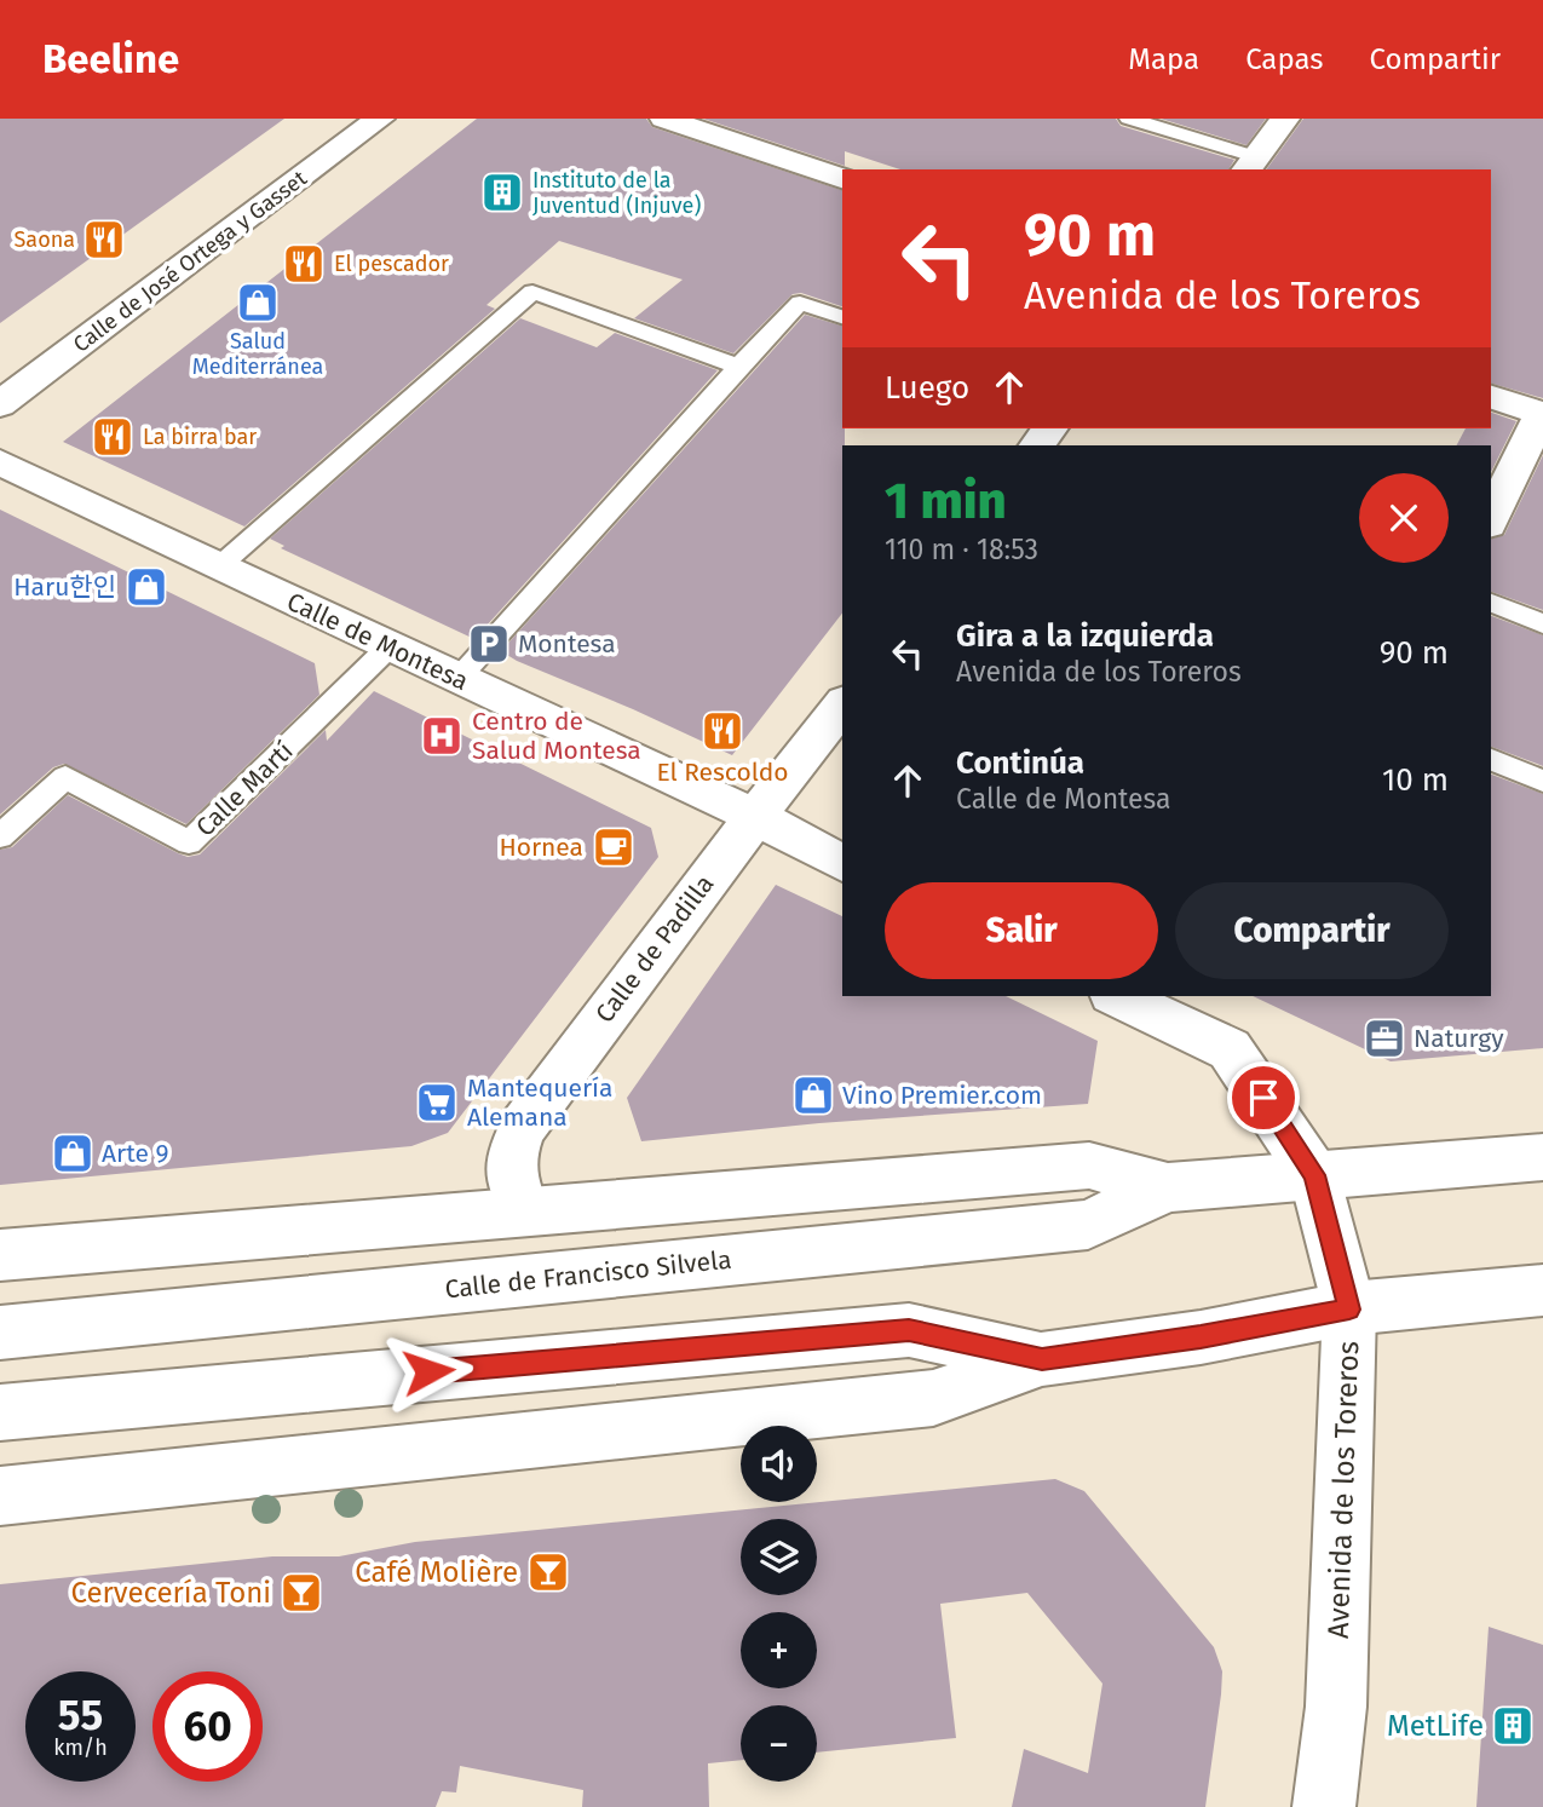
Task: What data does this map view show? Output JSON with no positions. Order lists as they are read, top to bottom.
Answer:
{
  "streets": {
    "main road": [
      "Calle de José Ortega y Gasset",
      "Calle de Montesa",
      "Calle de Padilla",
      "Calle de Francisco Silvela",
      "Avenida de los Toreros"
    ],
    "lane": ["Calle Martí"]
  },
  "crossings": [
    ["Calle de Montesa", "Calle Martí"],
    ["Calle de Montesa", "Calle de Padilla"],
    ["Calle de Padilla", "Calle de Francisco Silvela"],
    ["Calle de Francisco Silvela", "Avenida de los Toreros"]
  ],
  "places": {
    "building": ["Instituto de la Juventud (Injuve)", "MetLife"],
    "restaurant": [
      "Saona",
      "El pescador",
      "La birra bar",
      "El Rescoldo"
    ],
    "shop": [
      "Salud Mediterránea",
      "Haru한인",
      "Vino Premier.com",
      "Arte 9"
    ],
    "parking": ["Montesa"],
    "hospital": ["Centro de Salud Montesa"],
    "cafe": ["Hornea"],
    "office": ["Naturgy"],
    "supermarket": ["Mantequería Alemana"],
    "bar": ["Café Molière", "Cervecería Toni"]
  },
  "page": {
    "header": "Beeline",
    "nav": ["Mapa", "Capas", "Compartir"],
    "turn": ["90 m", "Avenida de los Toreros"],
    "then": "Luego",
    "heading": ["1 min", "110 m · 18:53"],
    "list": [
      {
        "name": "Gira a la izquierda",
        "note": "Avenida de los Toreros",
        "value": "90 m"
      },
      {
        "name": "Continúa",
        "note": "Calle de Montesa",
        "value": "10 m"
      }
    ],
    "buttons": ["Salir", "Compartir"],
    "map_buttons": ["+", "−"],
    "speed": "55 km/h",
    "limit": "60"
  }
}
